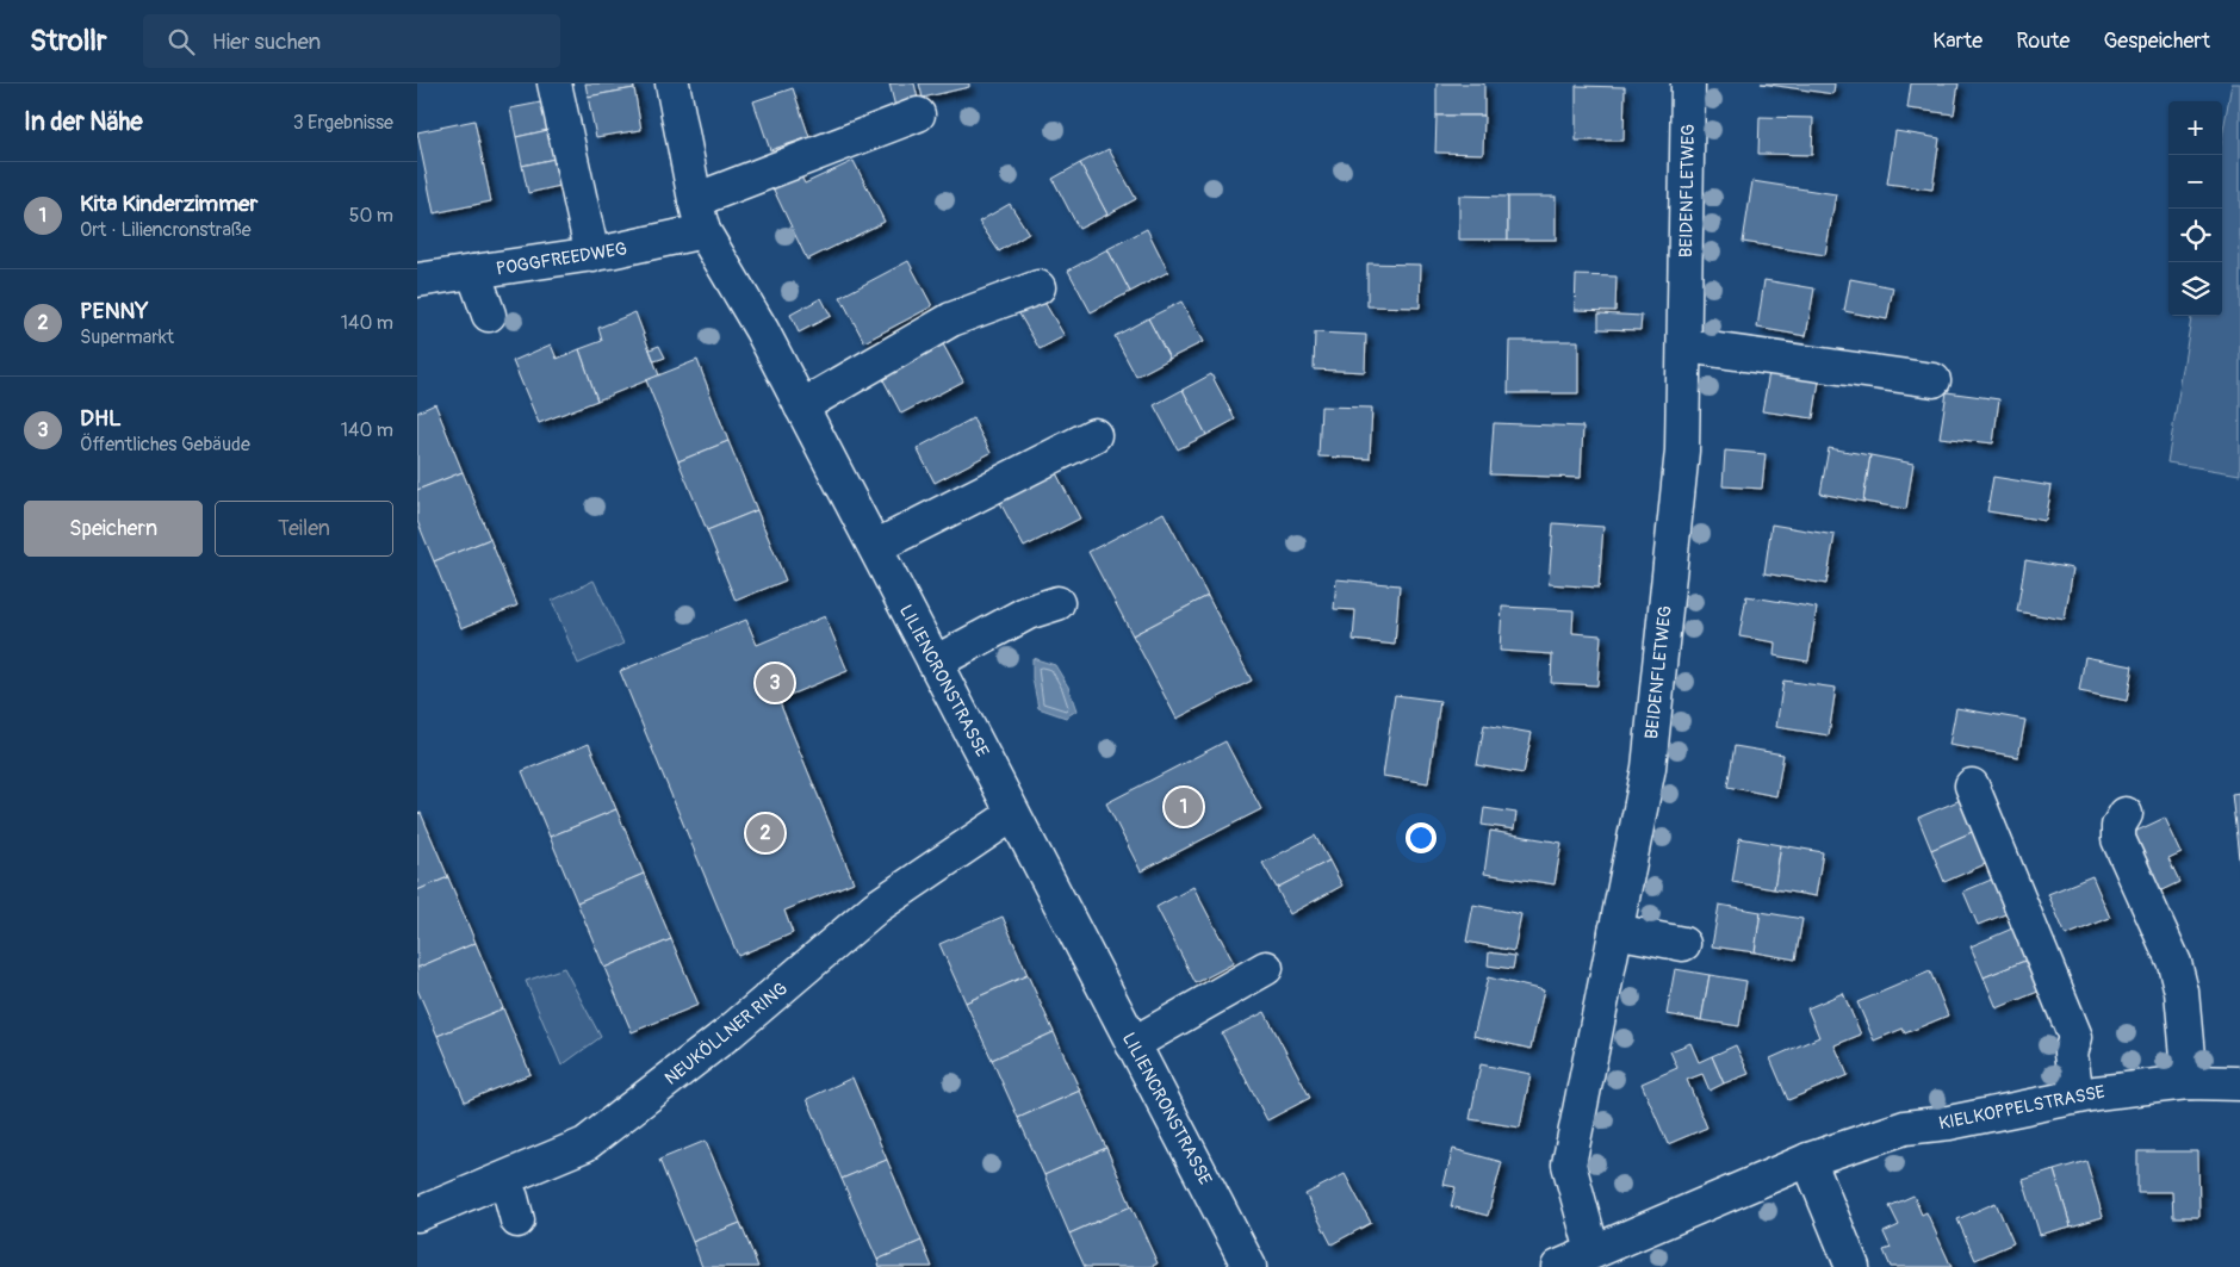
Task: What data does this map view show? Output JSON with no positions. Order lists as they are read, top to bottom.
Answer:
{
  "streets": {
    "street": [
      "BEIDENFLETWEG",
      "POGGFREEDWEG",
      "LILIENCRONSTRASSE",
      "NEUKÖLLNER RING",
      "KIELKOPPELSTRASSE"
    ]
  },
  "crossings": [
    ["BEIDENFLETWEG", "KIELKOPPELSTRASSE"],
    ["POGGFREEDWEG", "LILIENCRONSTRASSE"],
    ["LILIENCRONSTRASSE", "NEUKÖLLNER RING"]
  ],
  "page": {
    "header": "Strollr",
    "search": "Hier suchen",
    "nav": ["Karte", "Route", "Gespeichert"],
    "heading": ["In der Nähe", "3 Ergebnisse"],
    "map_buttons": ["+", "−"],
    "list": [
      {
        "mark": "1",
        "name": "Kita Kinderzimmer",
        "note": "Ort · Liliencronstraße",
        "value": "50 m"
      },
      {
        "mark": "2",
        "name": "PENNY",
        "note": "Supermarkt",
        "value": "140 m"
      },
      {
        "mark": "3",
        "name": "DHL",
        "note": "Öffentliches Gebäude",
        "value": "140 m"
      }
    ],
    "buttons": ["Speichern", "Teilen"],
    "pins": ["3", "1", "2"]
  }
}
